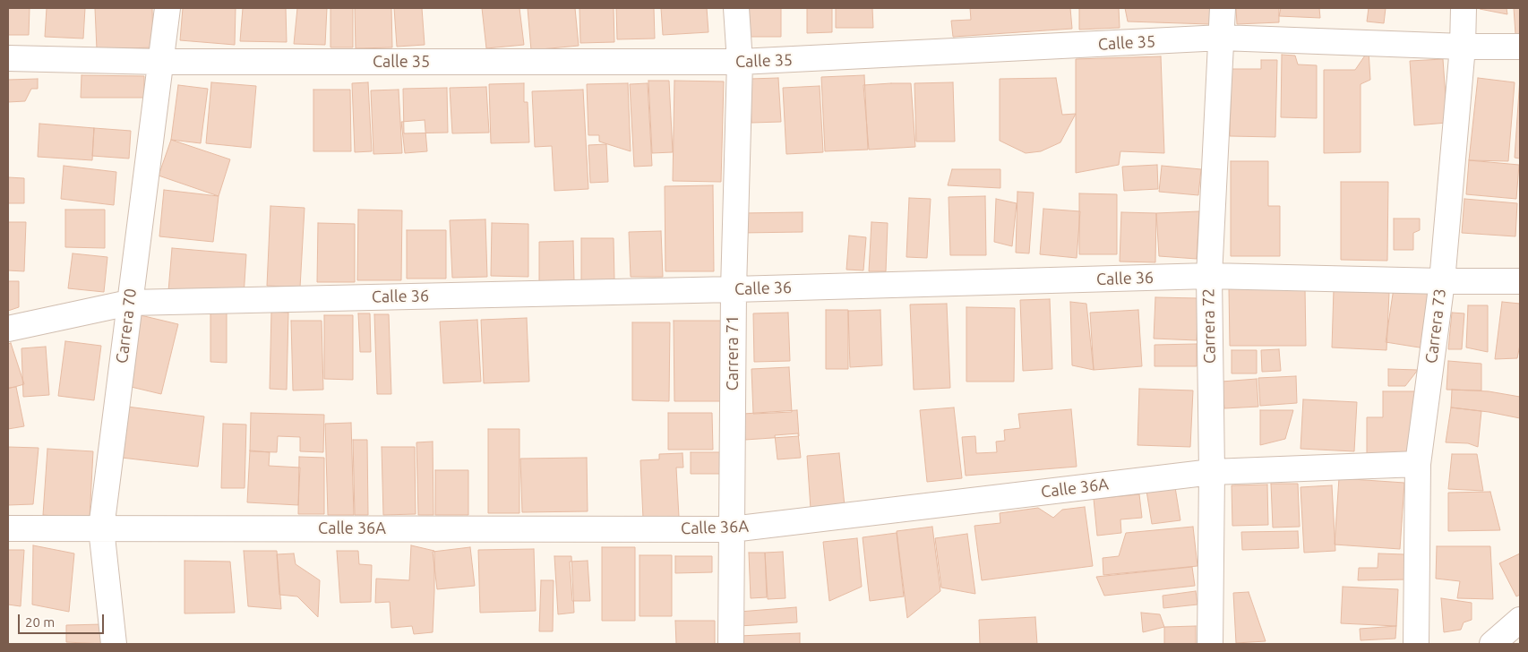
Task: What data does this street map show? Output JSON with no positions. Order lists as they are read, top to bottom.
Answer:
{
  "streets": {
    "street": [
      "Calle 35",
      "Calle 36",
      "Carrera 70",
      "Carrera 72",
      "Carrera 73",
      "Carrera 71",
      "Calle 36A"
    ]
  },
  "crossings": [
    ["Calle 35", "Carrera 70"],
    ["Calle 35", "Carrera 72"],
    ["Calle 35", "Carrera 73"],
    ["Calle 35", "Carrera 71"],
    ["Calle 36", "Carrera 70"],
    ["Calle 36", "Carrera 72"],
    ["Calle 36", "Carrera 73"],
    ["Calle 36", "Carrera 71"],
    ["Carrera 70", "Calle 36A"],
    ["Carrera 72", "Calle 36A"],
    ["Carrera 73", "Calle 36A"],
    ["Carrera 71", "Calle 36A"]
  ],
  "scale_bar": "20 m"
}
